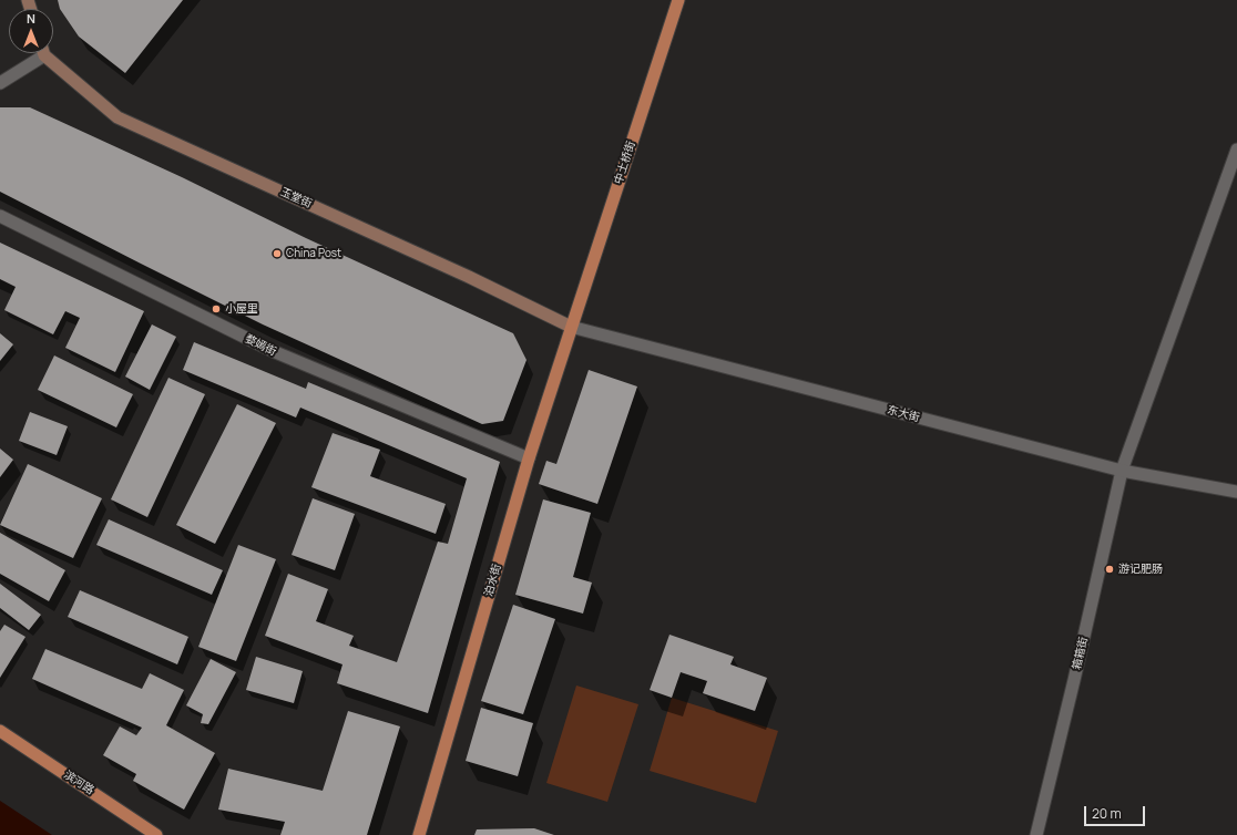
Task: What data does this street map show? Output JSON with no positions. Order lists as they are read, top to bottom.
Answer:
{
  "streets": {
    "main road": [
      "中土桥街",
      "玉堂街",
      "泊水街",
      "滨河路"
    ],
    "street": ["婺嫣街", "东大街", "箱箱街"]
  },
  "crossings": [
    ["中土桥街", "玉堂街"],
    ["中土桥街", "东大街"],
    ["中土桥街", "泊水街"],
    ["玉堂街", "东大街"],
    ["玉堂街", "泊水街"],
    ["婺嫣街", "泊水街"],
    ["东大街", "泊水街"],
    ["东大街", "箱箱街"]
  ],
  "places": ["China Post", "小屋里", "游记肥肠"],
  "scale_bar": "20 m",
  "north": "top"
}
